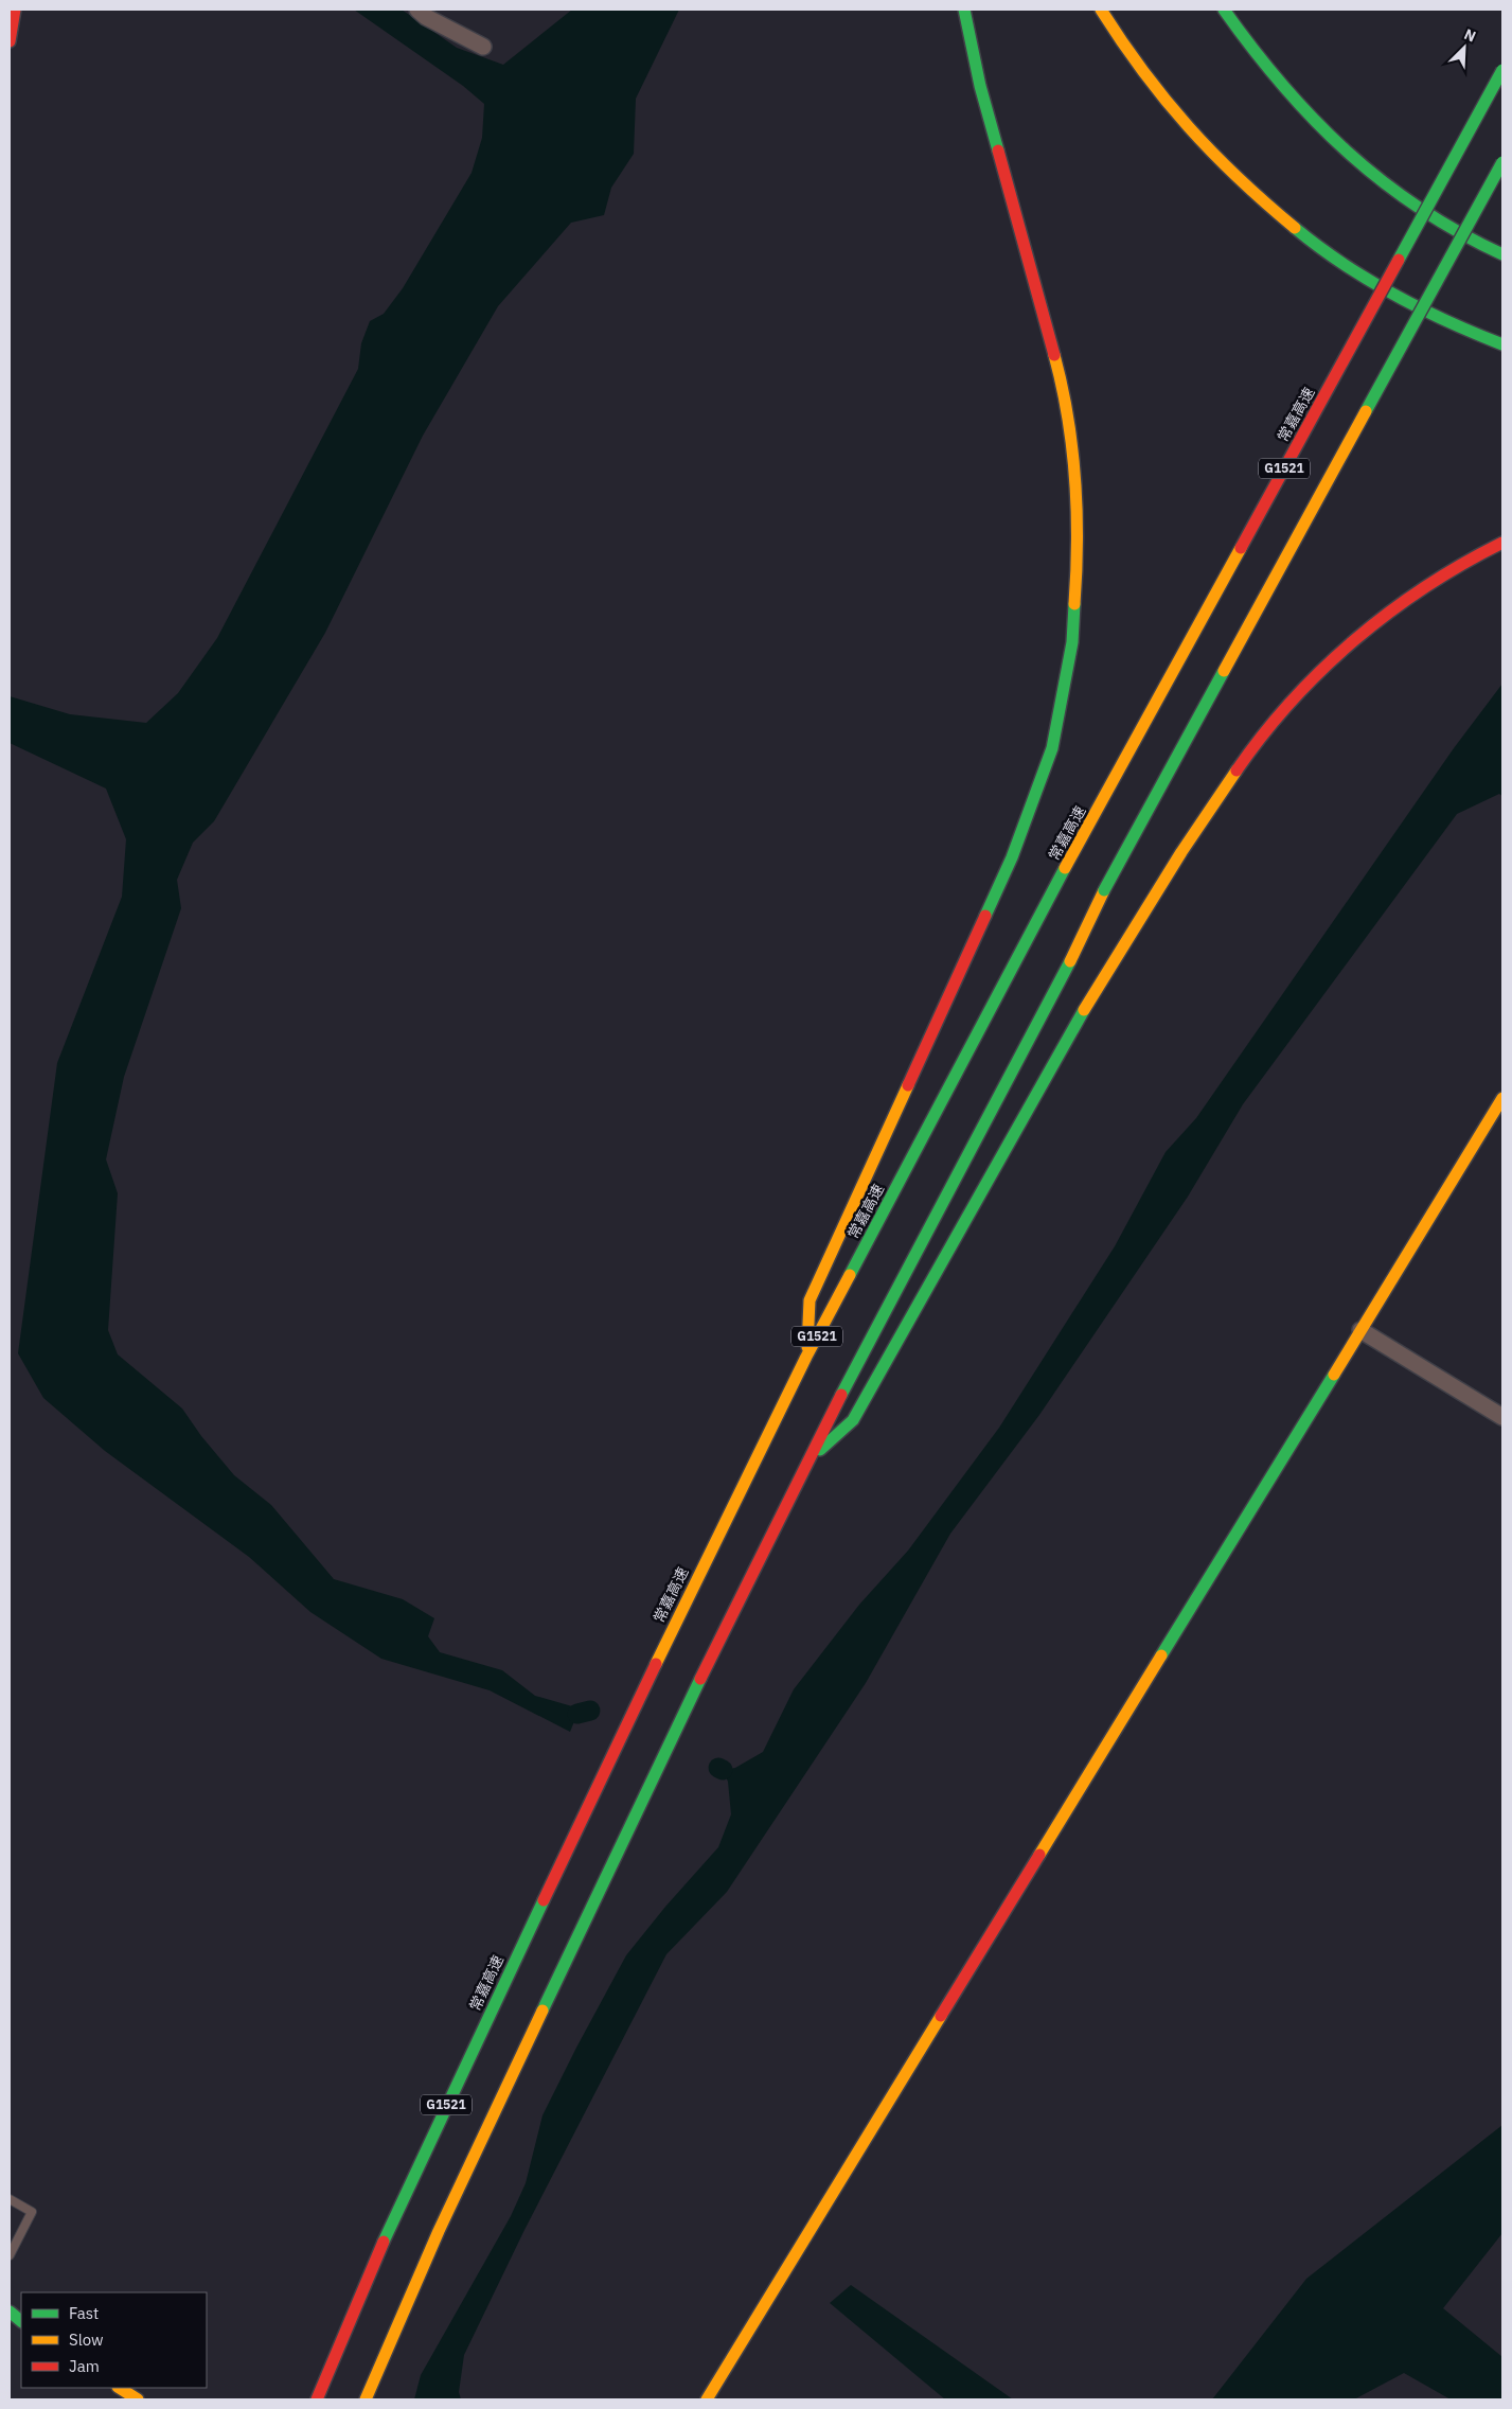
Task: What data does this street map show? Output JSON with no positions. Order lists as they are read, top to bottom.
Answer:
{
  "streets": {
    "main road": ["常嘉高速", "G1521"]
  },
  "legend": ["Fast", "Slow", "Jam"],
  "north": "top right"
}
